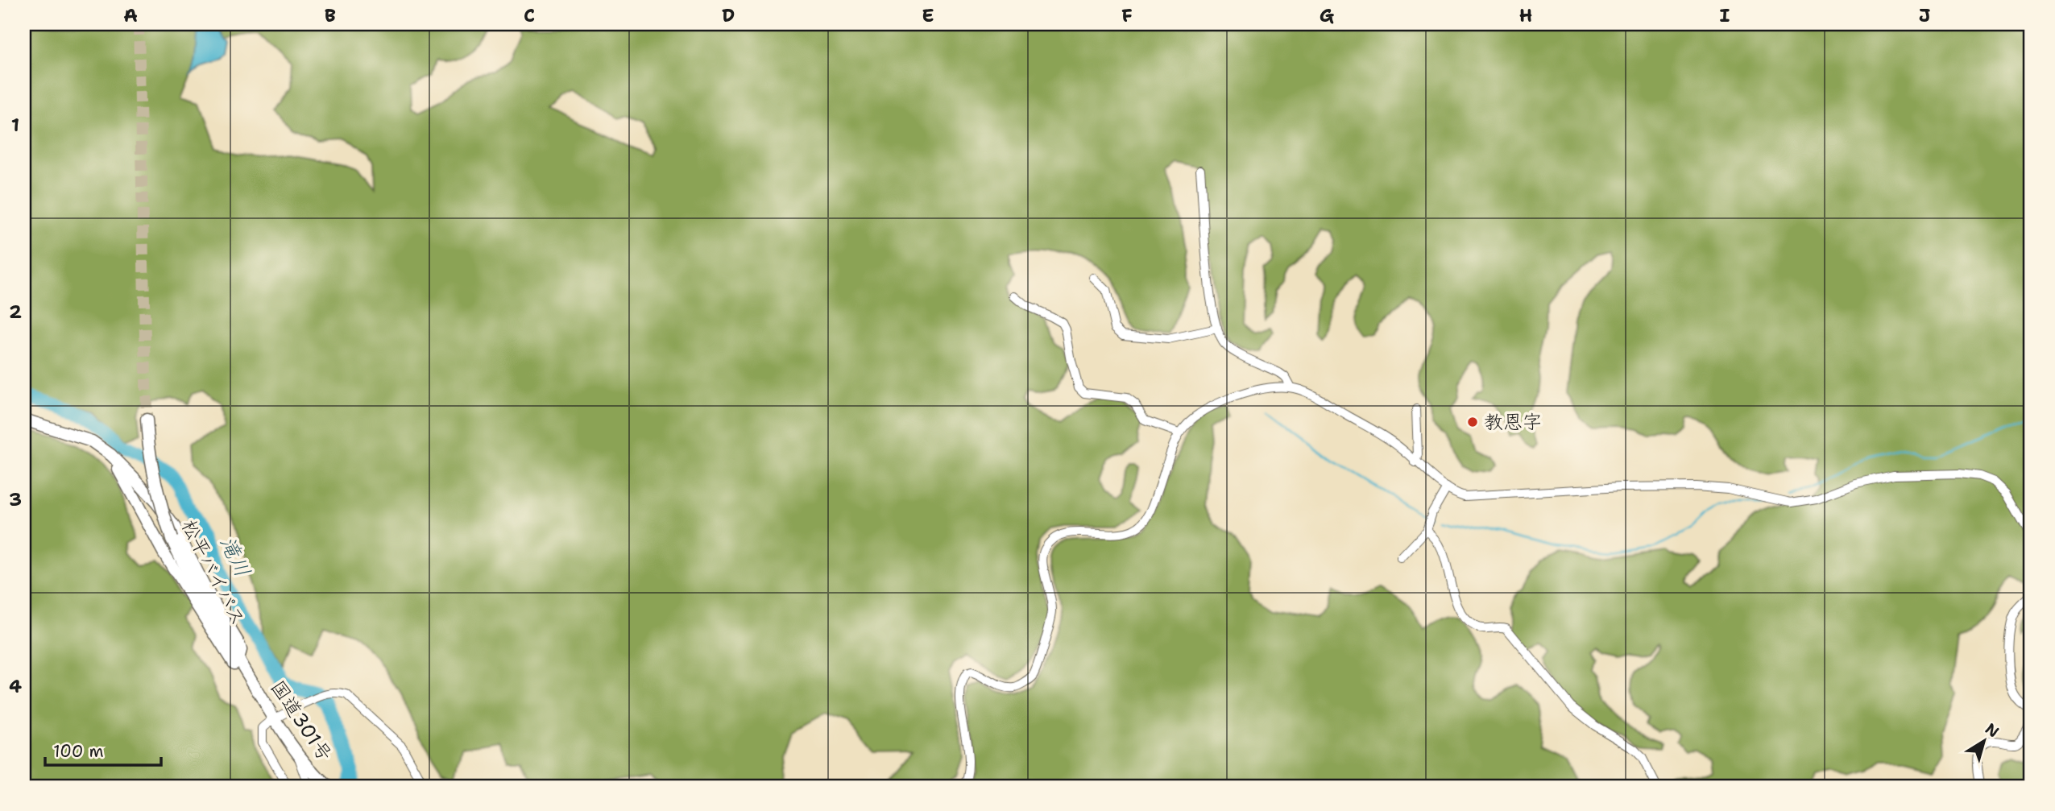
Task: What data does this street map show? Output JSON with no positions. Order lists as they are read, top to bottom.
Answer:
{
  "streets": {
    "highway": ["松平バイパス", "国道301号"]
  },
  "crossings": [
    ["松平バイパス", "国道301号"]
  ],
  "water": ["滝川"],
  "places": ["教恩字"],
  "scale_bar": "100 m",
  "north": "top right",
  "grid": {
    "columns": [
      "A",
      "B",
      "C",
      "D",
      "E",
      "F",
      "G",
      "H",
      "I",
      "J"
    ],
    "rows": [
      "1",
      "2",
      "3",
      "4"
    ]
  }
}
